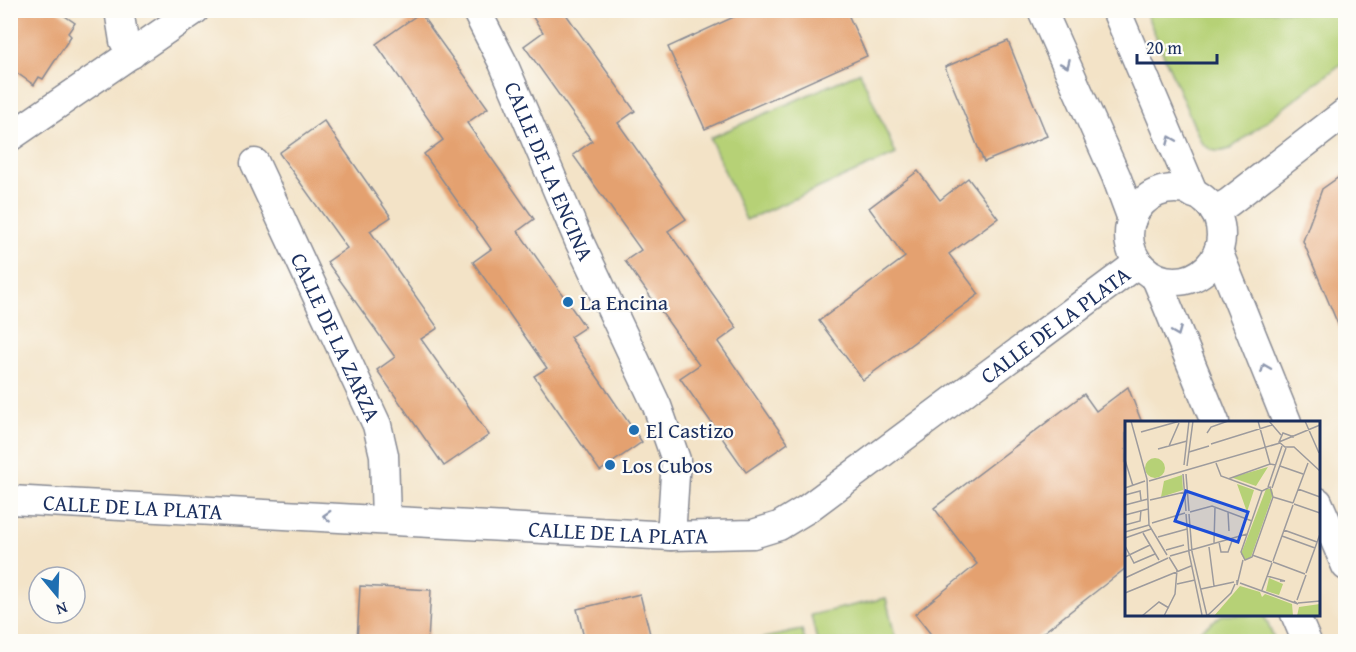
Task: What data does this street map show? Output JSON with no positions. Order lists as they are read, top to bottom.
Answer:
{
  "streets": {
    "street": ["CALLE DE LA ENCINA", "CALLE DE LA PLATA", "CALLE DE LA ZARZA"]
  },
  "crossings": [
    ["CALLE DE LA ENCINA", "CALLE DE LA PLATA"],
    ["CALLE DE LA PLATA", "CALLE DE LA ZARZA"]
  ],
  "places": ["La Encina", "El Castizo", "Los Cubos"],
  "scale_bar": "20 m",
  "north": "bottom"
}
